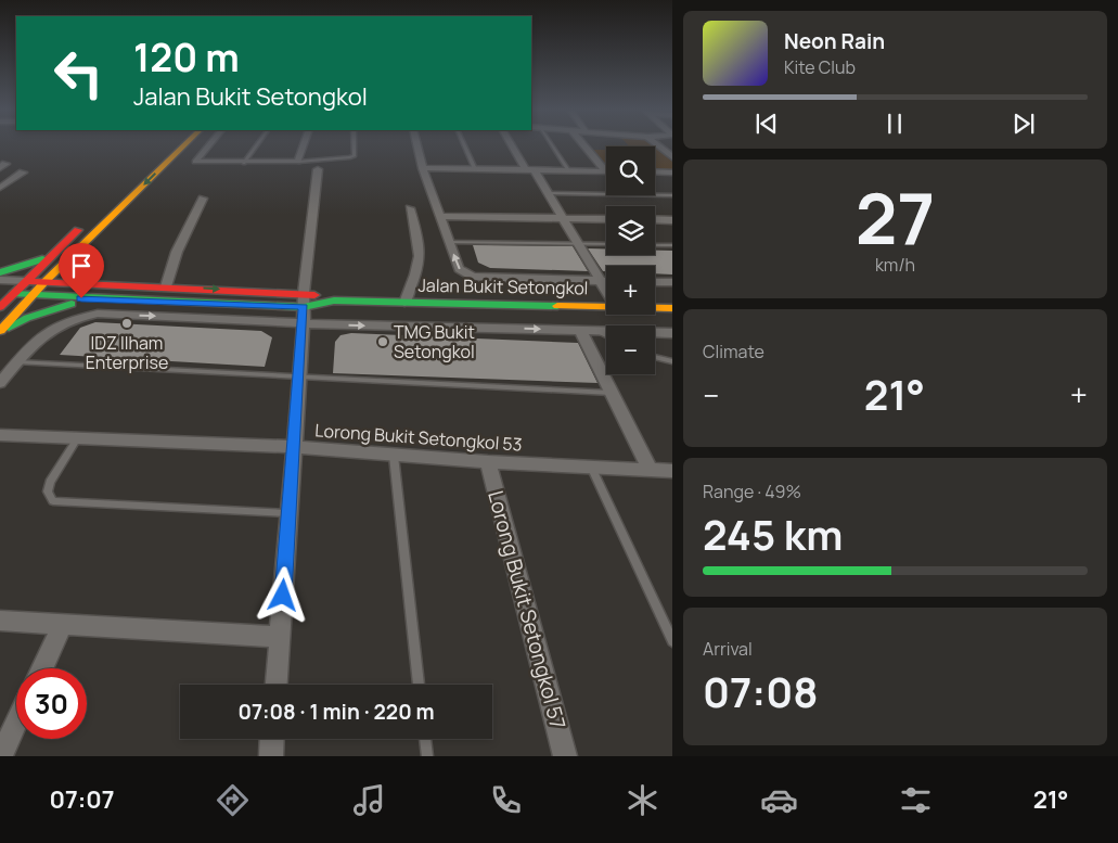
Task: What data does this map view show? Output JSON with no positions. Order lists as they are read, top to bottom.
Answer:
{
  "streets": {
    "main road": ["Jalan Bukit Setongkol"],
    "street": ["Lorong Bukit Setongkol 53", "Lorong Bukit Setongkol 57"]
  },
  "crossings": [
    ["Lorong Bukit Setongkol 53", "Lorong Bukit Setongkol 57"]
  ],
  "places": ["IDZ Ilham Enterprise", "TMG Bukit Setongkol"],
  "page": {
    "turn": ["120 m", "Jalan Bukit Setongkol"],
    "song": ["Neon Rain", "Kite Club"],
    "map_buttons": ["+", "−"],
    "tile": [
      ["27", "km/h"],
      "Climate",
      ["Range · 49%", "245 km"],
      ["Arrival", "07:08"]
    ],
    "heat": ["−", "21°", "+"],
    "limit": "30",
    "trip": "07:08 · 1 min · 220 m",
    "tabs": ["07:07", "21°"]
  }
}
